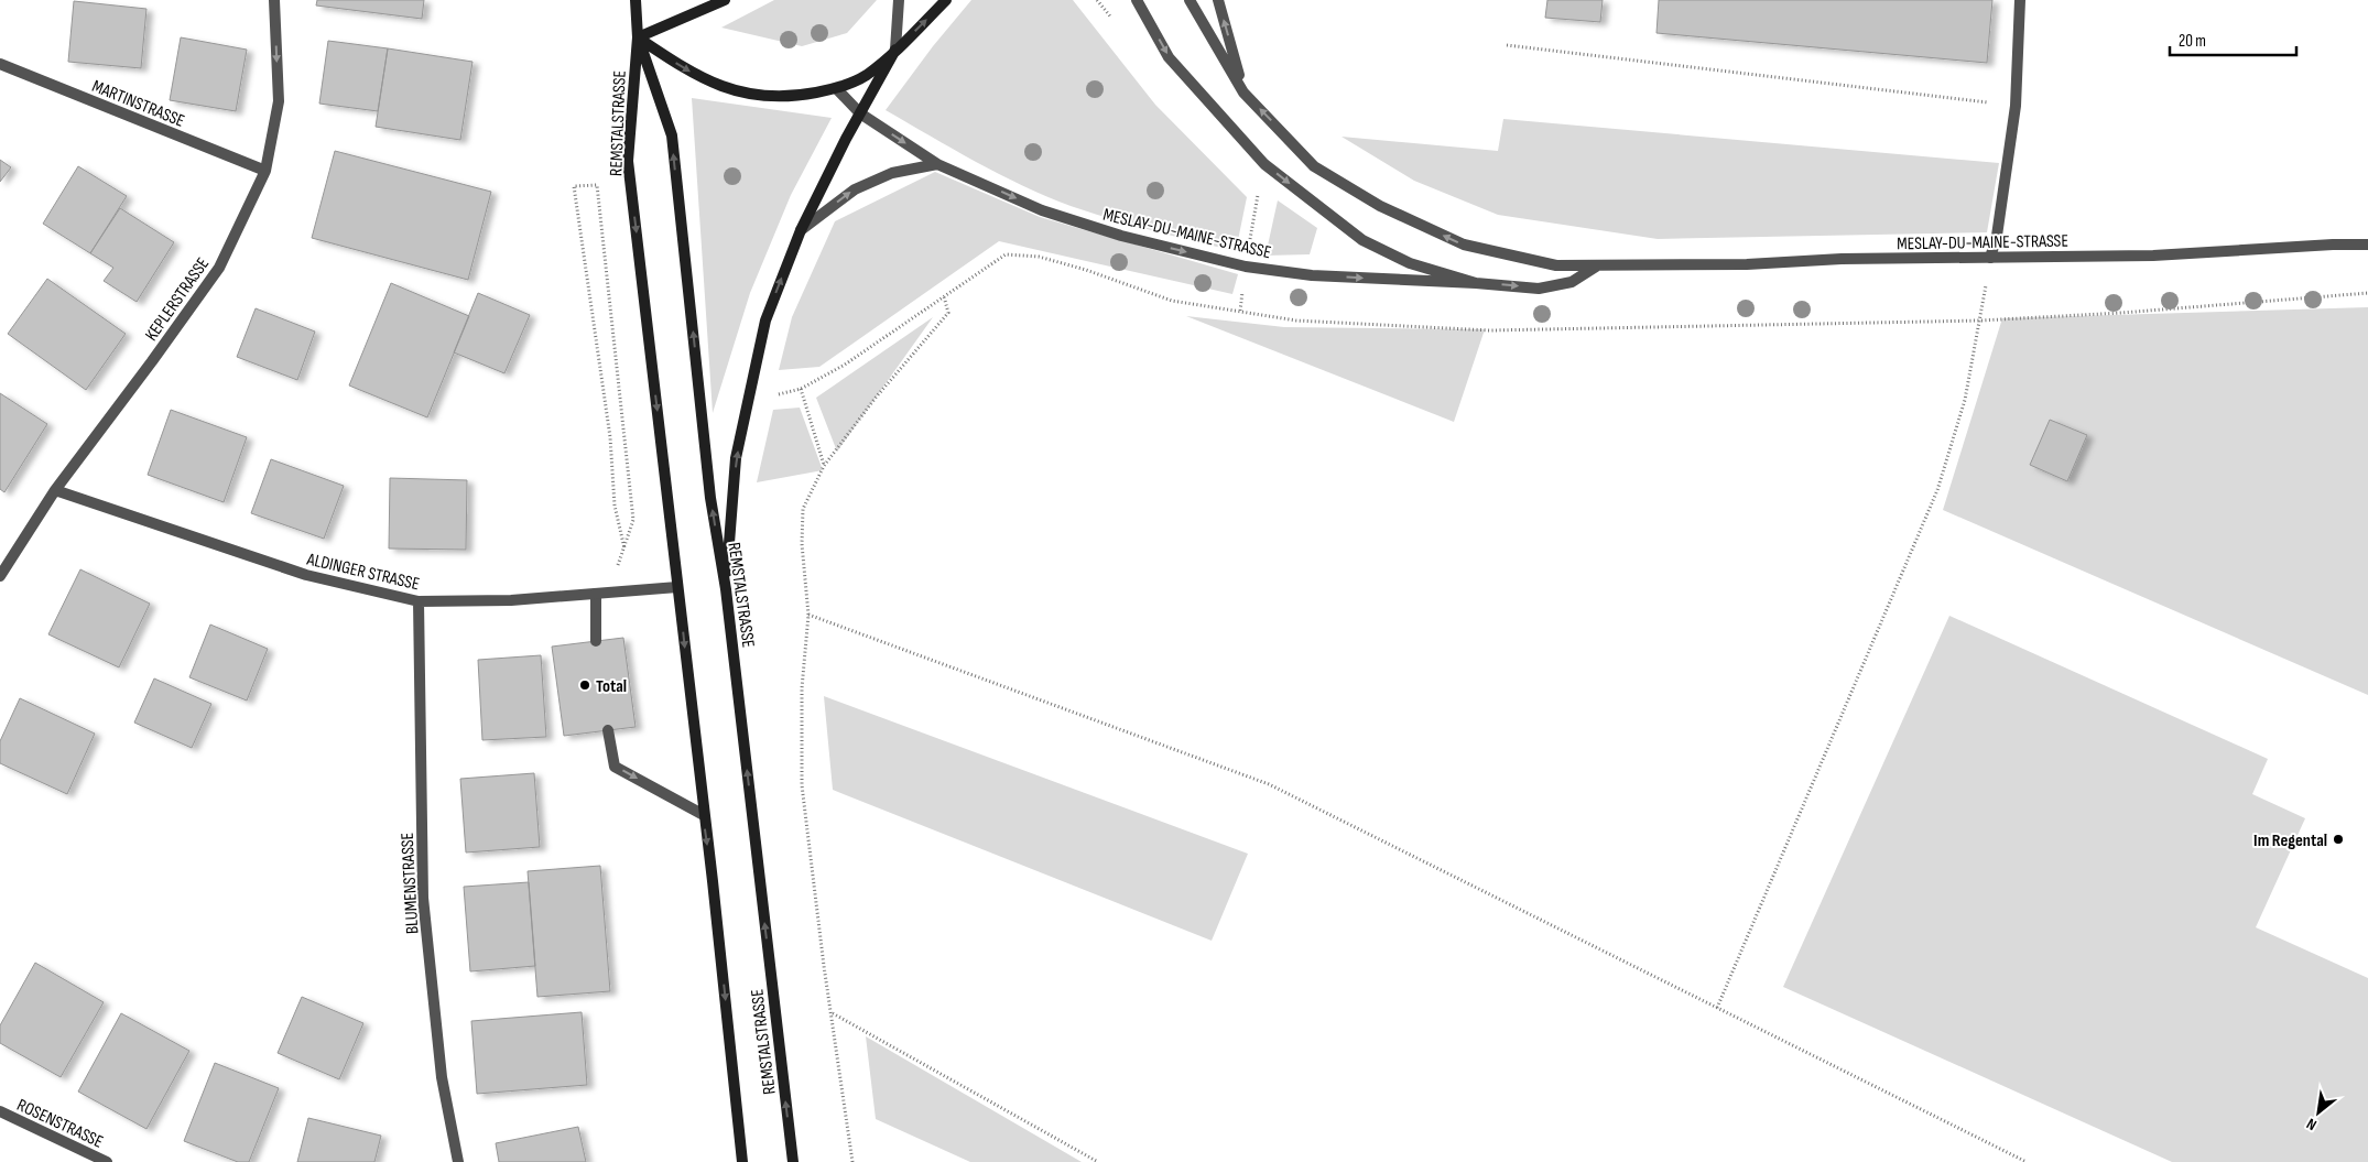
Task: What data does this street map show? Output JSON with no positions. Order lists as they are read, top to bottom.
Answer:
{
  "streets": {
    "main road": ["REMSTALSTRASSE"],
    "street": [
      "MARTINSTRASSE",
      "MESLAY-DU-MAINE-STRASSE",
      "KEPLERSTRASSE",
      "ALDINGER STRASSE",
      "BLUMENSTRASSE",
      "ROSENSTRASSE"
    ]
  },
  "crossings": [
    ["MARTINSTRASSE", "KEPLERSTRASSE"],
    ["REMSTALSTRASSE", "ALDINGER STRASSE"],
    ["KEPLERSTRASSE", "ALDINGER STRASSE"],
    ["ALDINGER STRASSE", "BLUMENSTRASSE"]
  ],
  "places": ["Total", "Im Regental"],
  "scale_bar": "20 m",
  "north": "bottom left"
}
